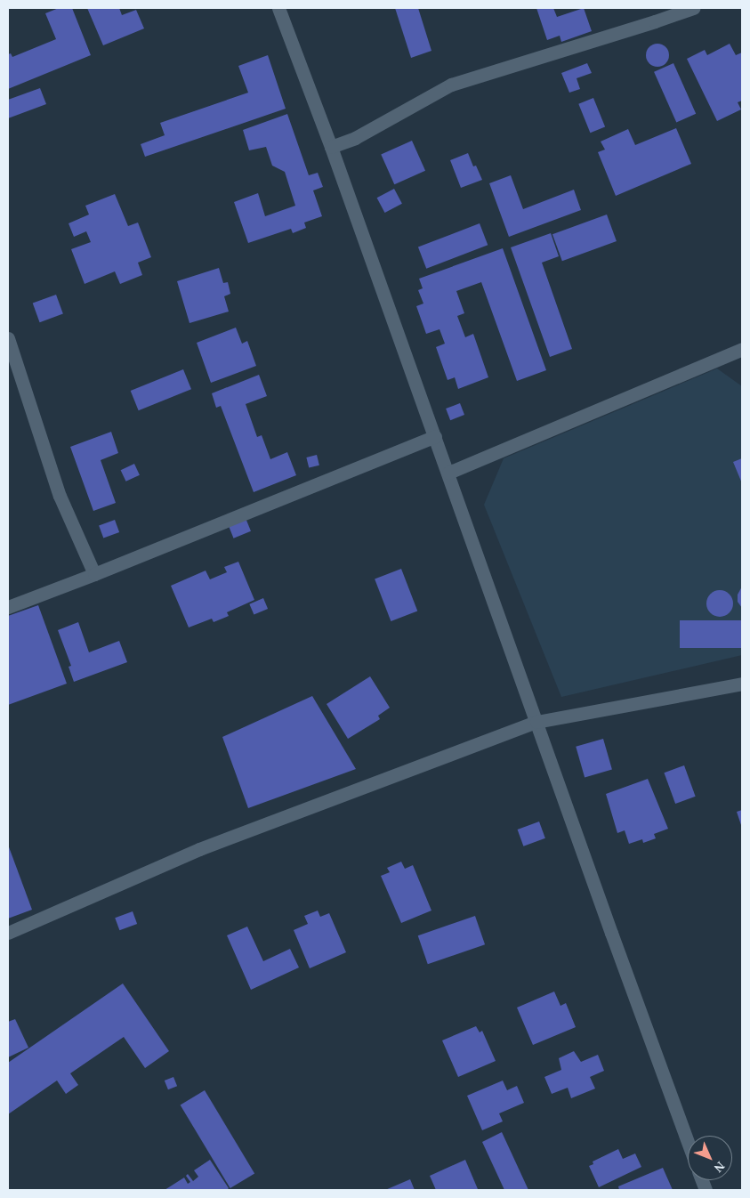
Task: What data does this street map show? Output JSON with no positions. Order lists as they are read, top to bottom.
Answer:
{
  "north": "bottom right"
}
